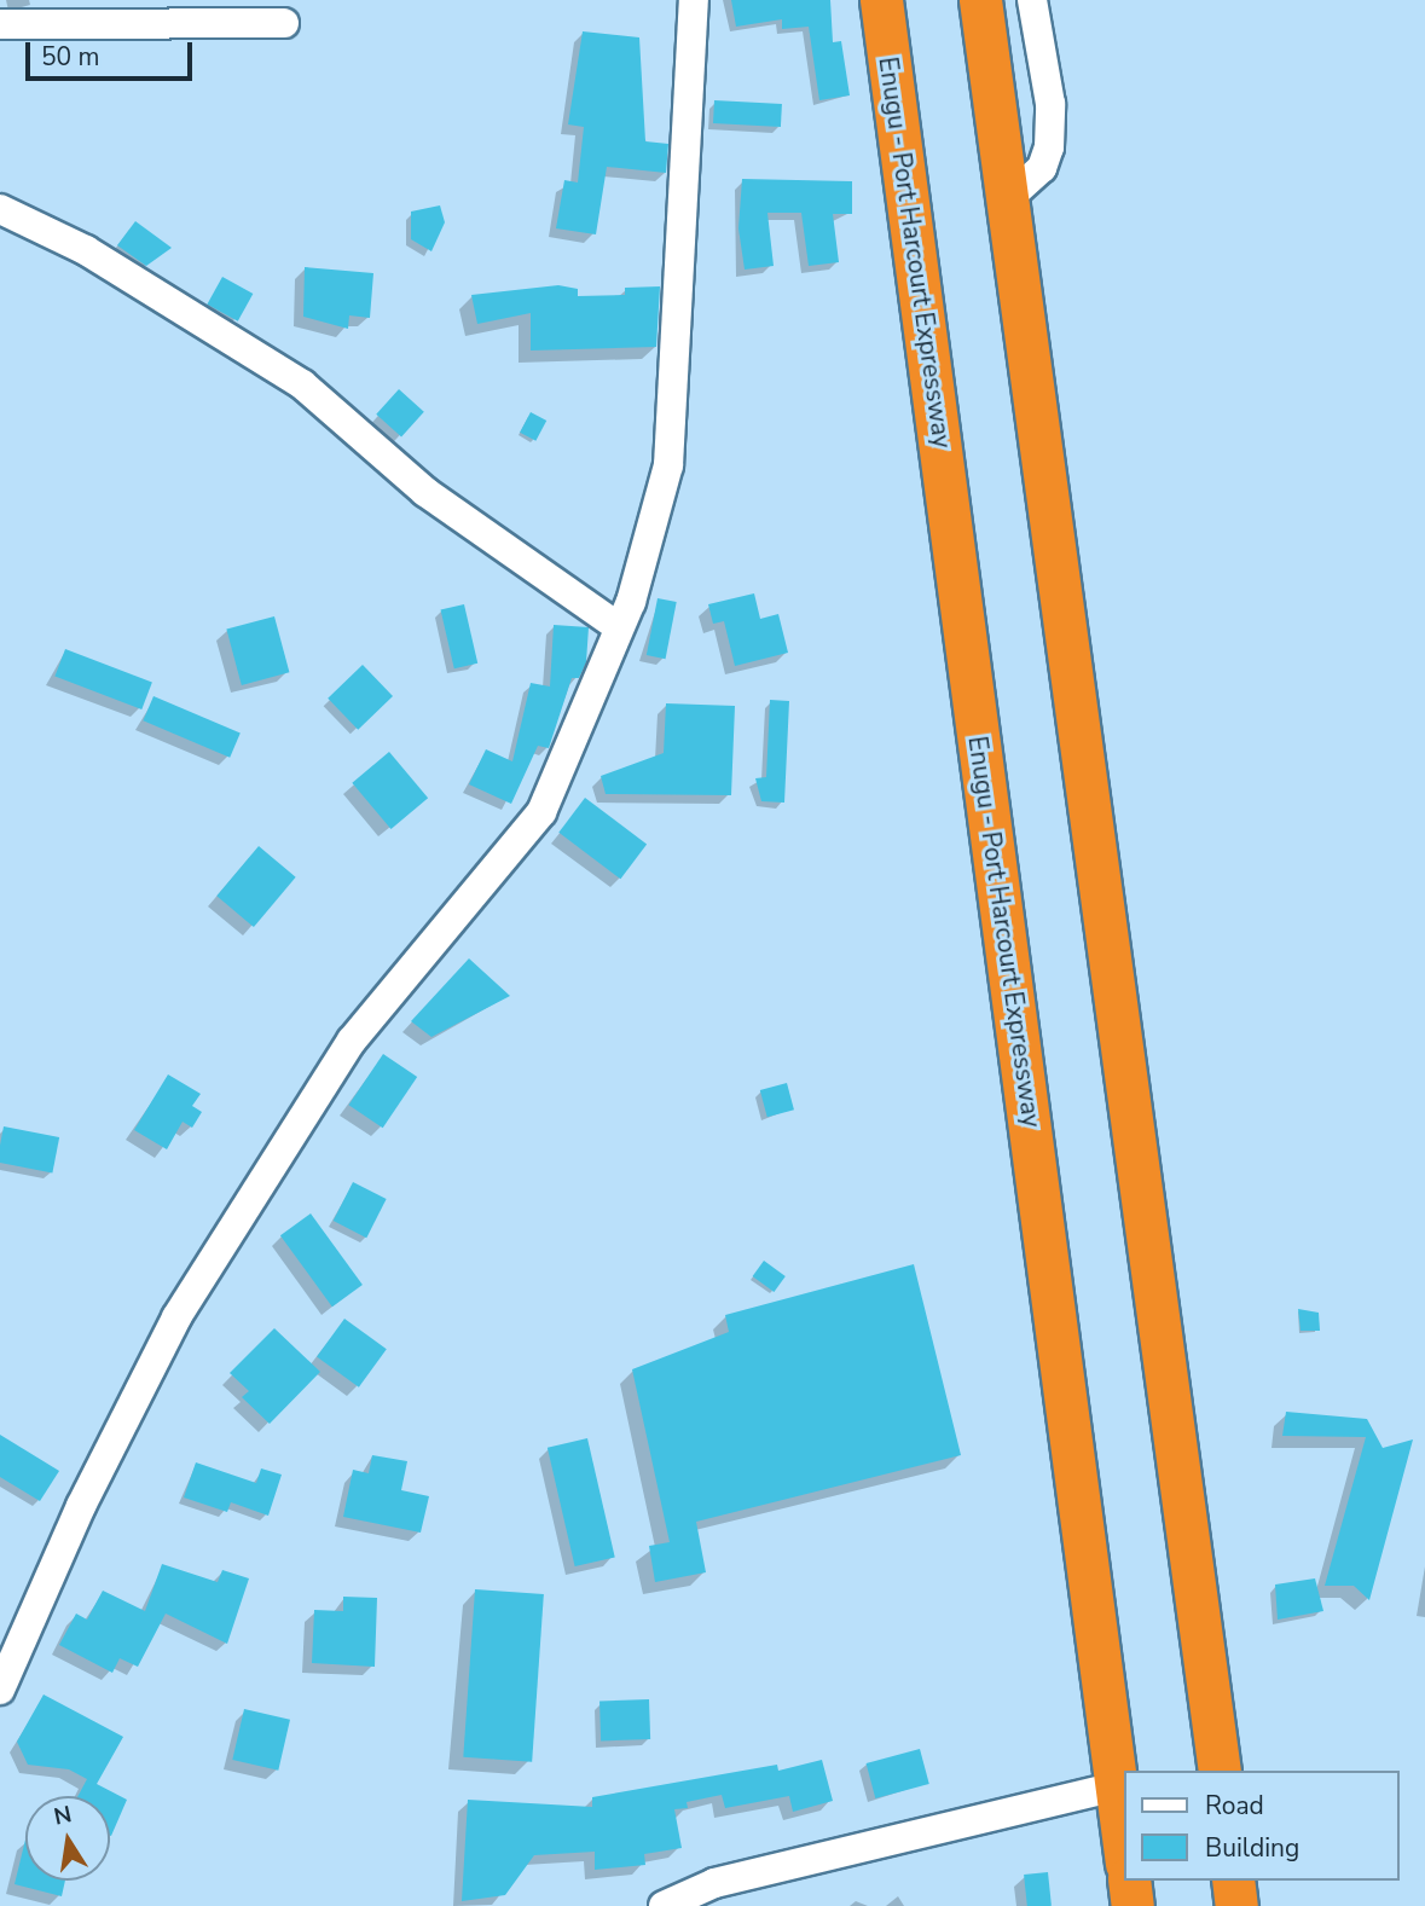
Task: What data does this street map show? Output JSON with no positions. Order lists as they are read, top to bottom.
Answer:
{
  "streets": {
    "highway": ["Enugu - Port Harcourt Expressway"]
  },
  "legend": ["Road", "Building"],
  "scale_bar": "50 m",
  "north": "top"
}
